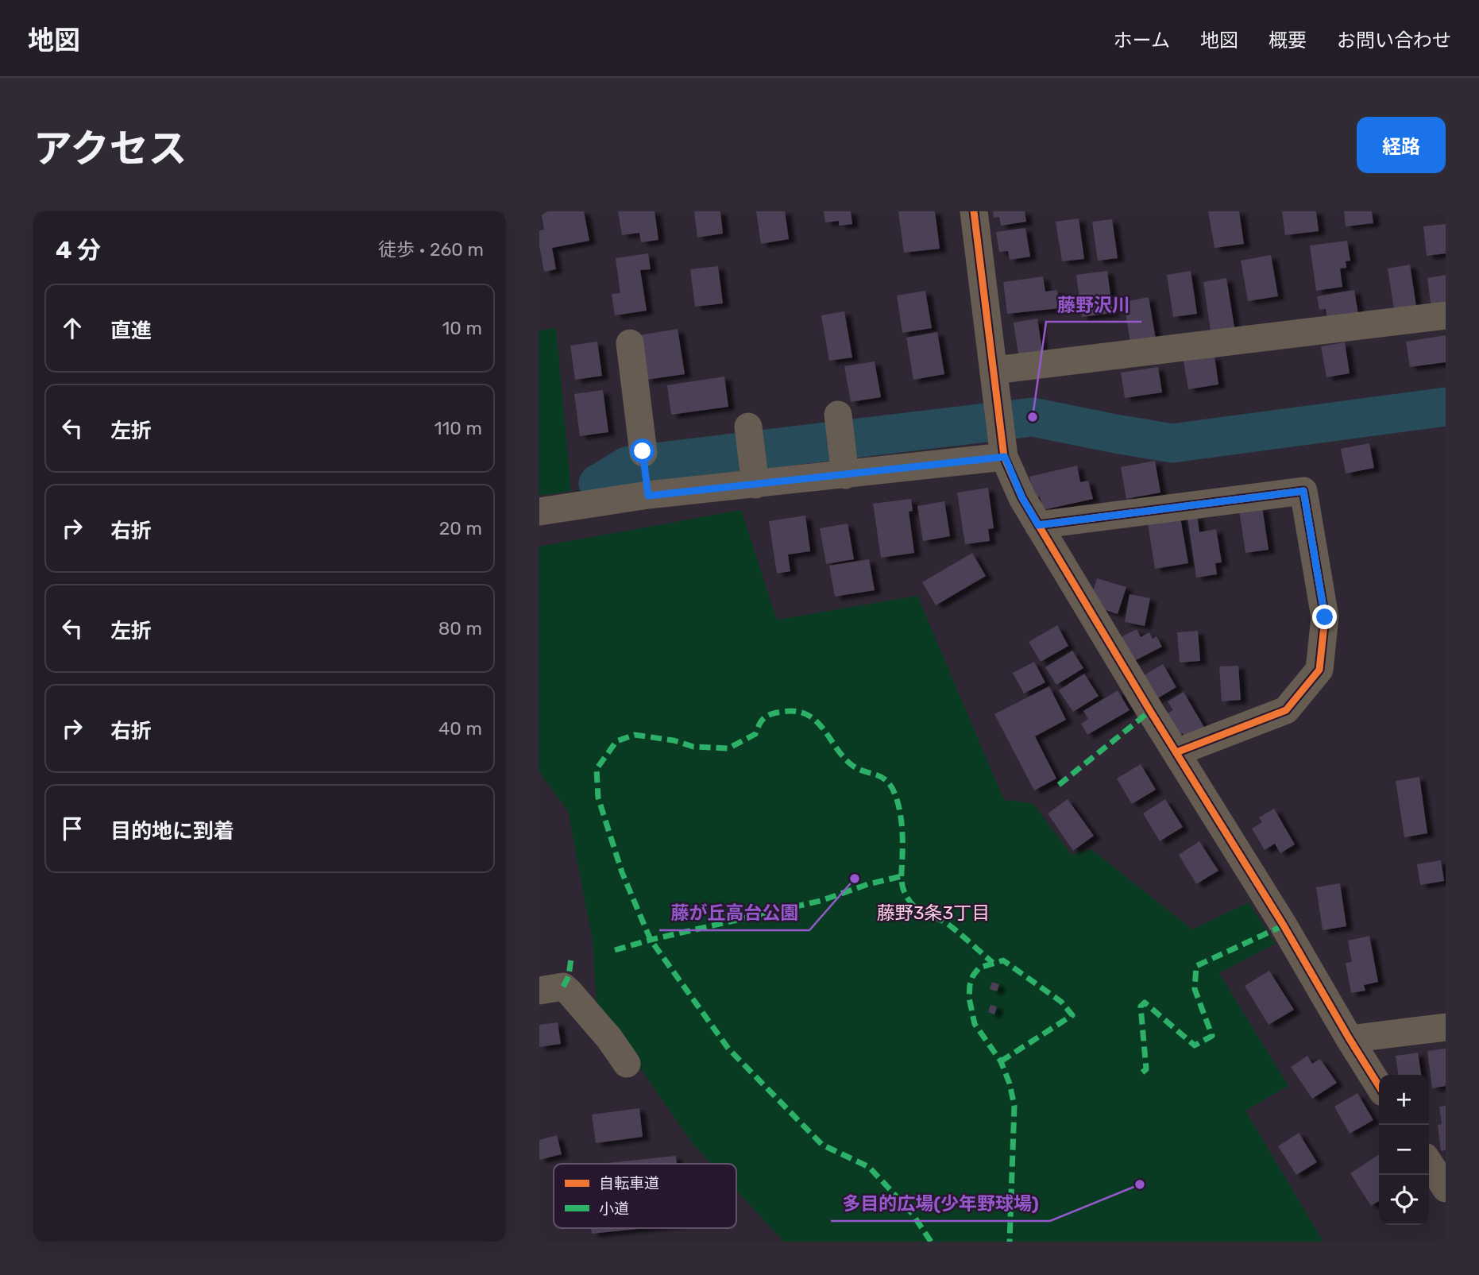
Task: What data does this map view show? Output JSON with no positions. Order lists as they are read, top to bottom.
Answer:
{
  "districts": ["藤野3条3丁目"],
  "places": ["藤野沢川", "藤が丘高台公園", "多目的広場(少年野球場)"],
  "legend": ["自転車道", "小道"],
  "page": {
    "header": "地図",
    "nav": [
      "ホーム",
      "地図",
      "概要",
      "お問い合わせ"
    ],
    "title": "アクセス",
    "buttons": "経路",
    "heading": ["4 分", "徒歩 · 260 m"],
    "list": [
      ["直進", "10 m"],
      ["左折", "110 m"],
      ["右折", "20 m"],
      ["左折", "80 m"],
      ["右折", "40 m"],
      "目的地に到着"
    ],
    "map_buttons": ["+", "−"]
  }
}
